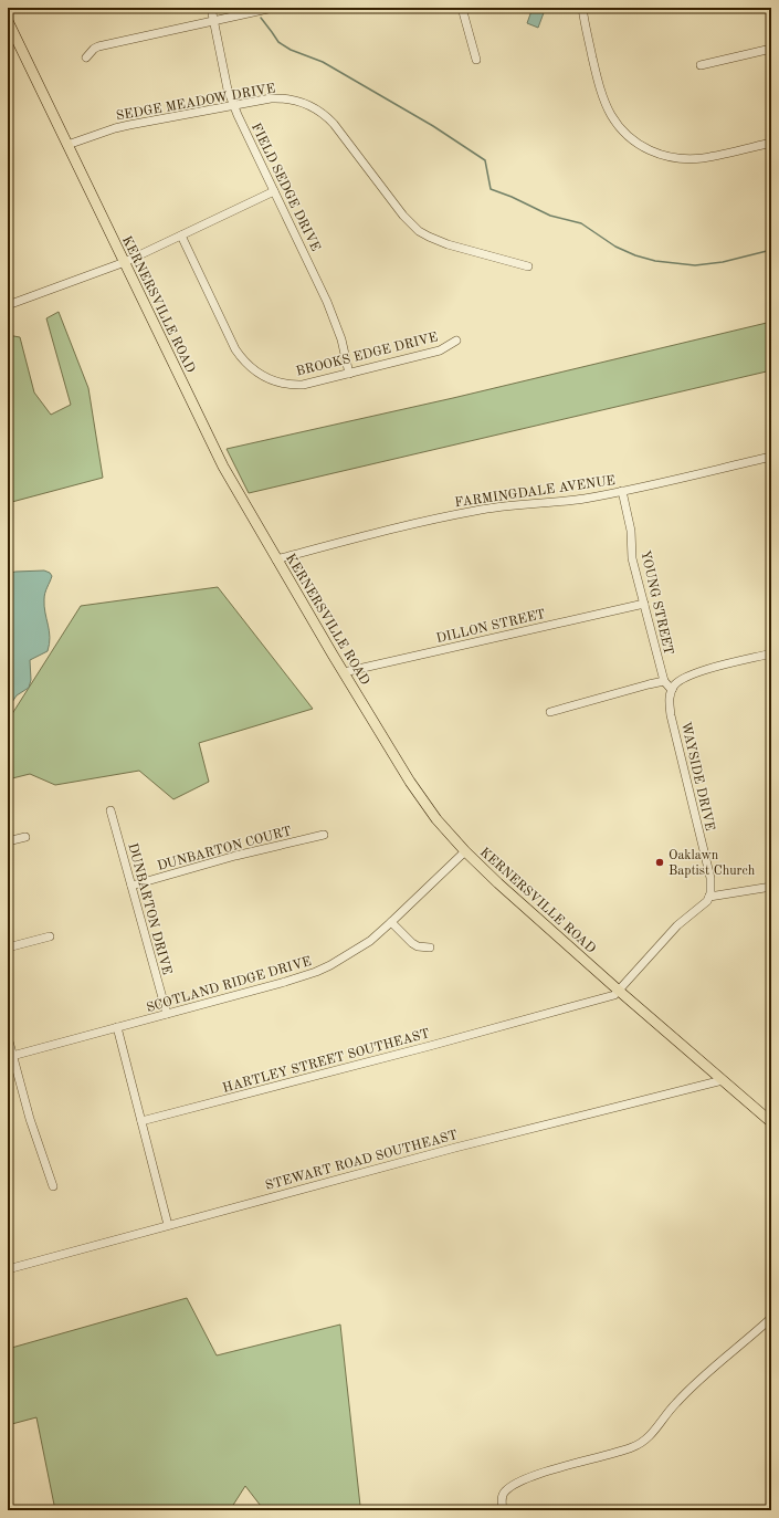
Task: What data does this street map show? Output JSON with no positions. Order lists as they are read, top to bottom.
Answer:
{
  "streets": {
    "main road": ["KERNERSVILLE ROAD"],
    "street": [
      "SEDGE MEADOW DRIVE",
      "FIELD SEDGE DRIVE",
      "BROOKS EDGE DRIVE",
      "FARMINGDALE AVENUE",
      "YOUNG STREET",
      "DILLON STREET",
      "WAYSIDE DRIVE",
      "DUNBARTON COURT",
      "DUNBARTON DRIVE",
      "SCOTLAND RIDGE DRIVE",
      "HARTLEY STREET SOUTHEAST",
      "STEWART ROAD SOUTHEAST"
    ]
  },
  "crossings": [
    ["SEDGE MEADOW DRIVE", "FIELD SEDGE DRIVE"],
    ["SEDGE MEADOW DRIVE", "KERNERSVILLE ROAD"],
    ["FIELD SEDGE DRIVE", "BROOKS EDGE DRIVE"],
    ["KERNERSVILLE ROAD", "FARMINGDALE AVENUE"],
    ["KERNERSVILLE ROAD", "DILLON STREET"],
    ["KERNERSVILLE ROAD", "SCOTLAND RIDGE DRIVE"],
    ["KERNERSVILLE ROAD", "HARTLEY STREET SOUTHEAST"],
    ["KERNERSVILLE ROAD", "STEWART ROAD SOUTHEAST"],
    ["FARMINGDALE AVENUE", "YOUNG STREET"],
    ["YOUNG STREET", "DILLON STREET"],
    ["YOUNG STREET", "WAYSIDE DRIVE"],
    ["DUNBARTON COURT", "DUNBARTON DRIVE"],
    ["DUNBARTON DRIVE", "SCOTLAND RIDGE DRIVE"]
  ],
  "places": ["Oaklawn Baptist Church"]
}
